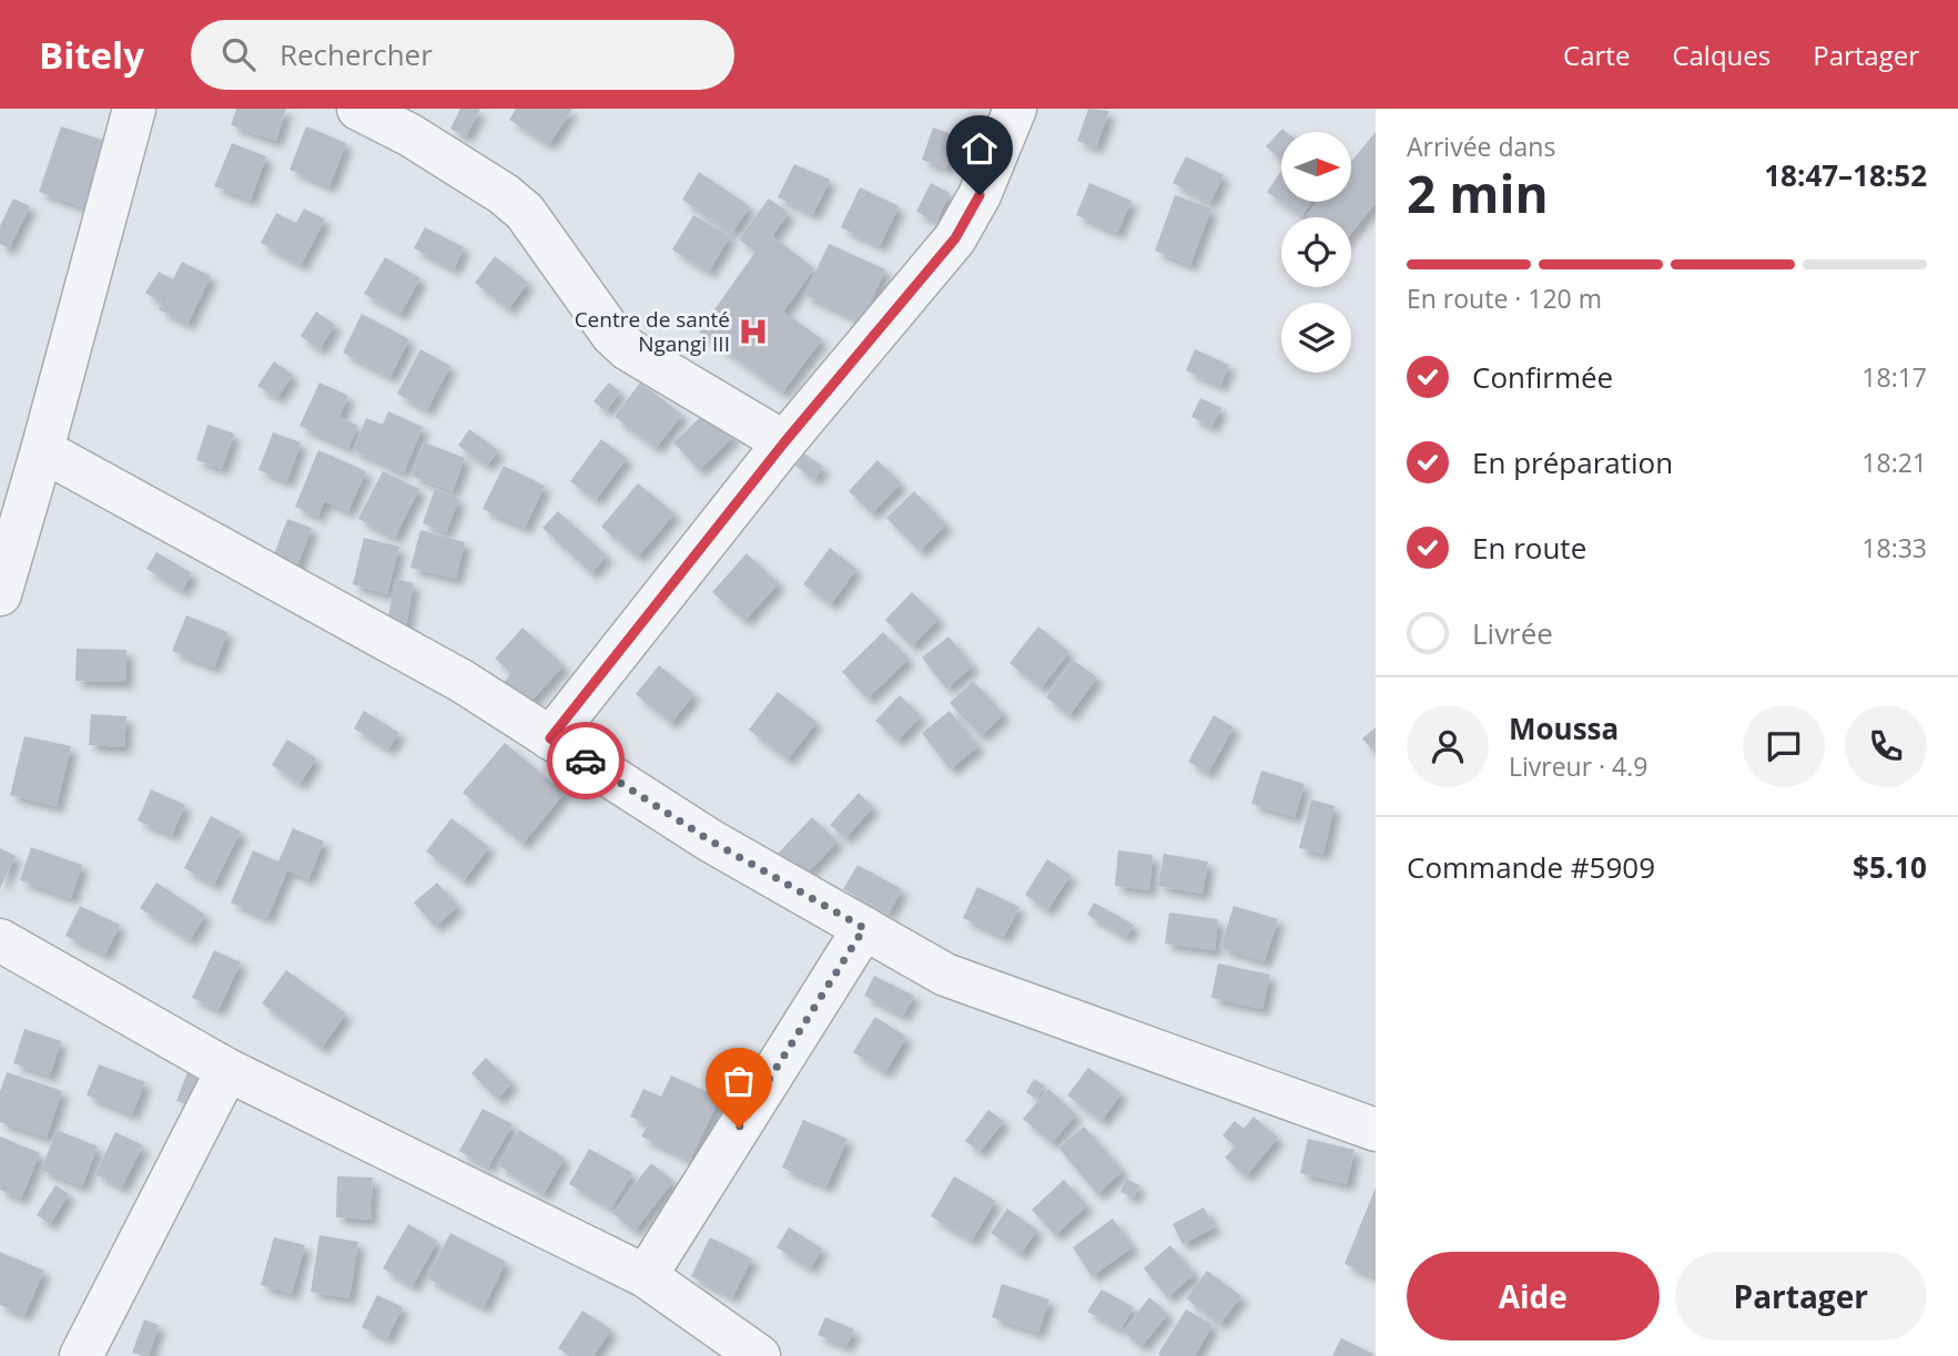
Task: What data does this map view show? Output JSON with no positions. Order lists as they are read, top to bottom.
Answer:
{
  "places": {
    "hospital": ["Centre de santé Ngangi III"]
  },
  "north": "right",
  "page": {
    "header": "Bitely",
    "search": "Rechercher",
    "nav": ["Carte", "Calques", "Partager"],
    "heading": ["2 min", "Arrivée dans", "18:47–18:52"],
    "panel": [
      "Moussa",
      "Livreur · 4.9",
      "Commande #5909",
      "$5.10"
    ],
    "bar": "En route · 120 m",
    "list": [
      ["Confirmée", "18:17"],
      ["En préparation", "18:21"],
      ["En route", "18:33"],
      "Livrée"
    ],
    "buttons": ["Aide", "Partager"]
  }
}
